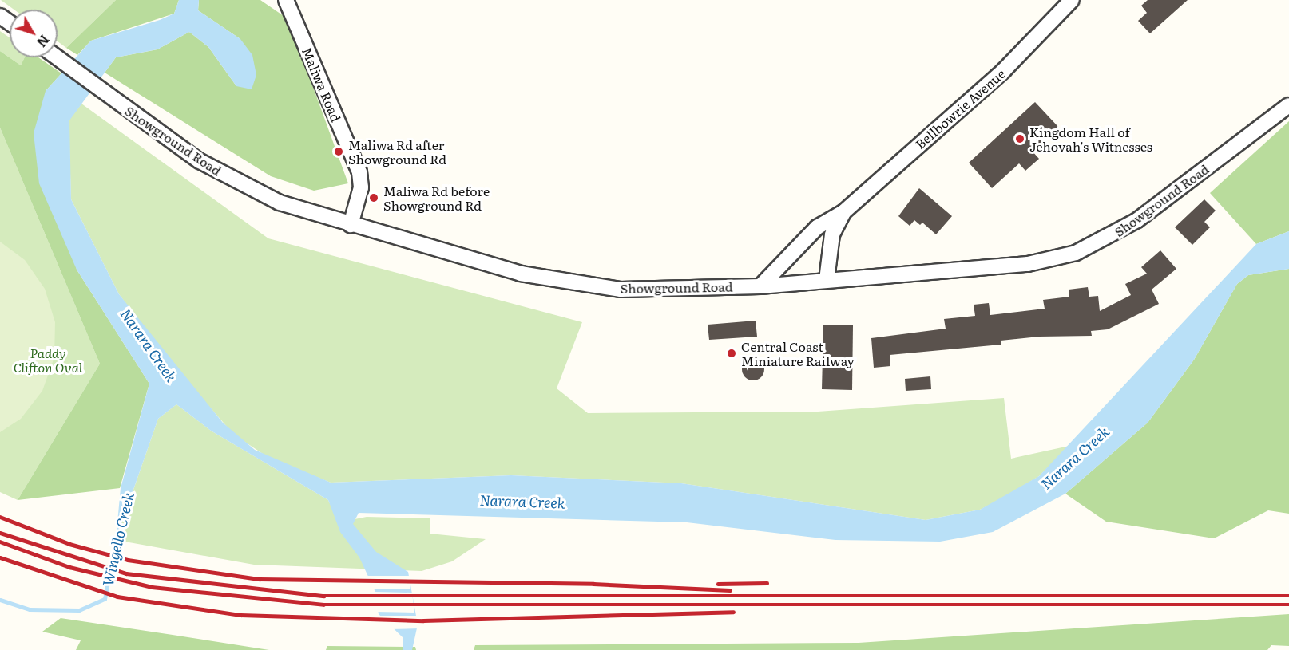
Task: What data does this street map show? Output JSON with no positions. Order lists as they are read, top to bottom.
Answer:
{
  "streets": {
    "street": ["Maliwa Road", "Bellbowrie Avenue", "Showground Road"]
  },
  "crossings": [
    ["Maliwa Road", "Showground Road"],
    ["Bellbowrie Avenue", "Showground Road"]
  ],
  "water": ["Narara Creek", "Wingello Creek"],
  "parks": ["Paddy Clifton Oval"],
  "places": [
    "Kingdom Hall of Jehovah's Witnesses",
    "Maliwa Rd after Showground Rd",
    "Maliwa Rd before Showground Rd",
    "Central Coast Miniature Railway"
  ],
  "north": "bottom right"
}
